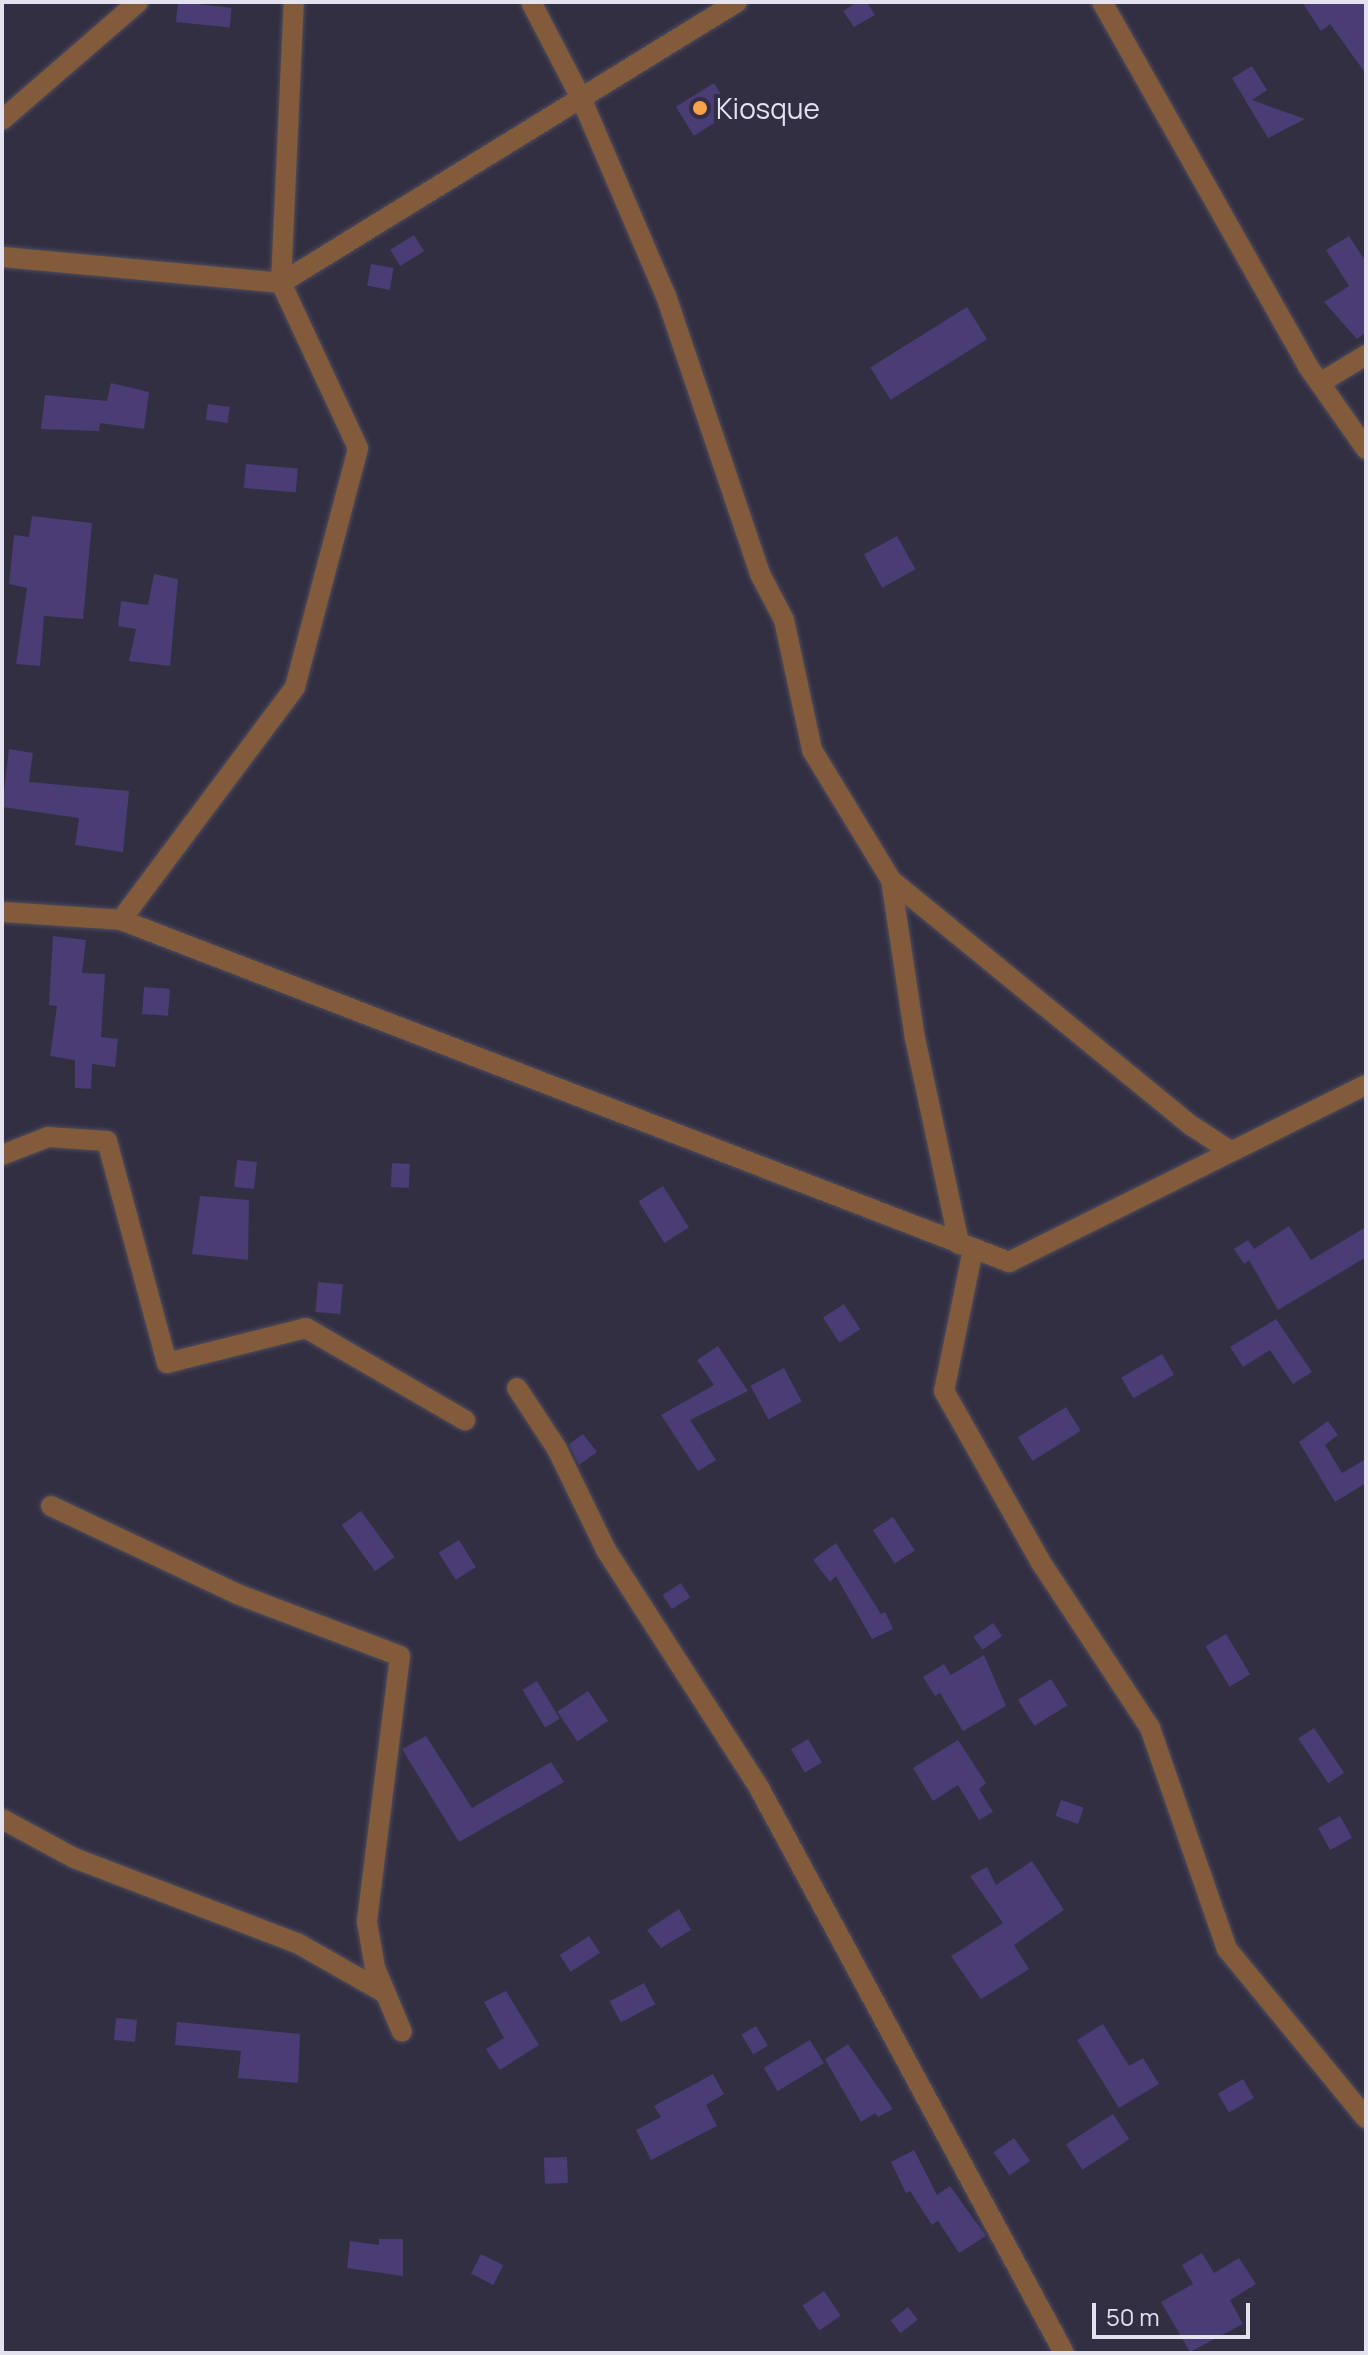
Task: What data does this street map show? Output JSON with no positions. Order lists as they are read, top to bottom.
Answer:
{
  "places": ["Kiosque"],
  "scale_bar": "50 m"
}
